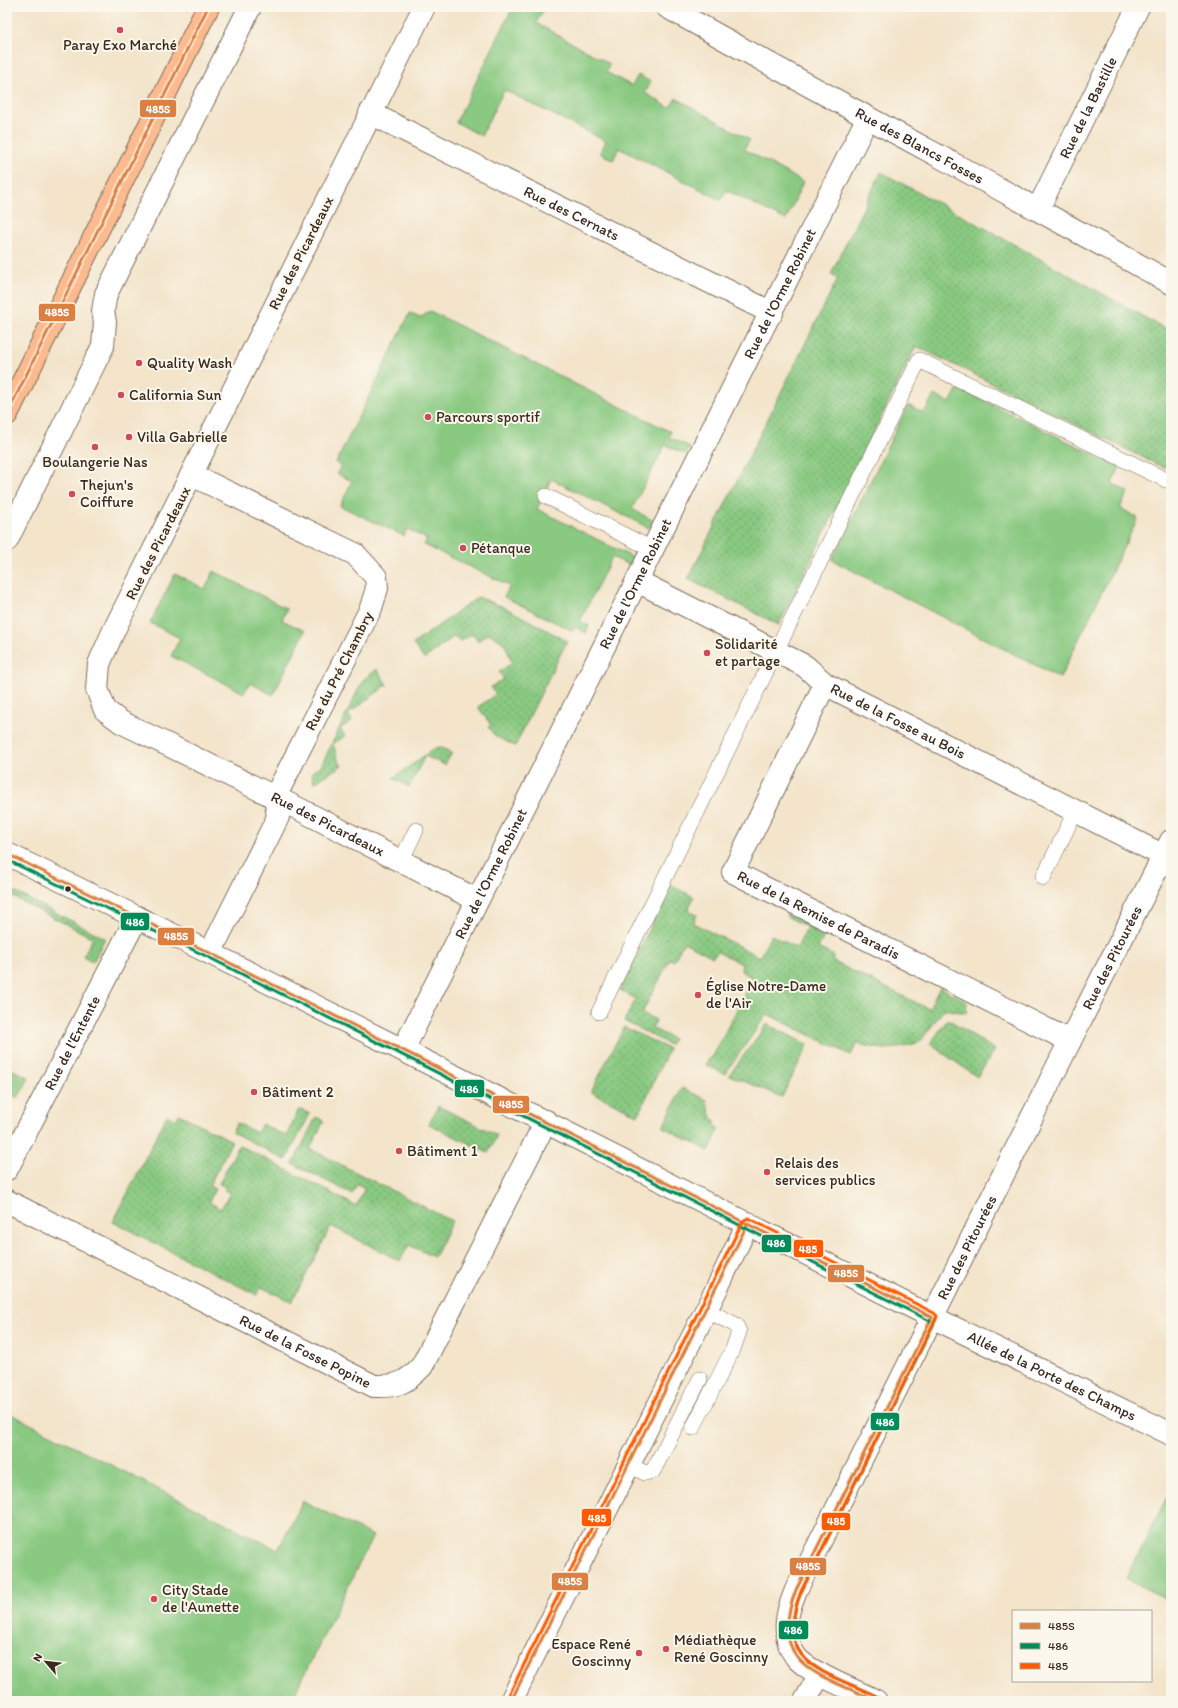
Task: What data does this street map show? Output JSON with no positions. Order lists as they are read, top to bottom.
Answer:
{
  "streets": {
    "street": [
      "Rue de la Bastille",
      "Rue des Blancs Fosses",
      "Rue des Cernats",
      "Rue des Picardeaux",
      "Rue de l'Orme Robinet",
      "Rue du Pré Chambry",
      "Rue de la Fosse au Bois",
      "Rue de la Remise de Paradis",
      "Rue des Pitourées",
      "Rue de l'Entente",
      "Rue de la Fosse Popine",
      "Allée de la Porte des Champs"
    ]
  },
  "crossings": [
    ["Rue de la Bastille", "Rue des Blancs Fosses"],
    ["Rue des Blancs Fosses", "Rue de l'Orme Robinet"],
    ["Rue des Cernats", "Rue des Picardeaux"],
    ["Rue des Cernats", "Rue de l'Orme Robinet"],
    ["Rue des Picardeaux", "Rue de l'Orme Robinet"],
    ["Rue des Picardeaux", "Rue du Pré Chambry"],
    ["Rue de l'Orme Robinet", "Rue de la Fosse au Bois"],
    ["Rue de l'Orme Robinet", "Allée de la Porte des Champs"],
    ["Rue de la Fosse au Bois", "Rue de la Remise de Paradis"],
    ["Rue de la Fosse au Bois", "Rue des Pitourées"],
    ["Rue de la Remise de Paradis", "Rue des Pitourées"],
    ["Rue des Pitourées", "Allée de la Porte des Champs"],
    ["Rue de l'Entente", "Allée de la Porte des Champs"],
    ["Rue de la Fosse Popine", "Allée de la Porte des Champs"]
  ],
  "places": [
    "Paray Exo Marché",
    "Quality Wash",
    "California Sun",
    "Parcours sportif",
    "Villa Gabrielle",
    "Boulangerie Nas",
    "Thejun's Coiffure",
    "Pétanque",
    "Solidarité et partage",
    "Église Notre-Dame de l'Air",
    "Bâtiment 2",
    "Bâtiment 1",
    "Relais des services publics",
    "City Stade de l'Aunette",
    "Médiathèque René Goscinny",
    "Espace René Goscinny"
  ],
  "lines": ["transit line 485S", "transit line 486", "transit line 485"],
  "legend": ["485S", "486", "485"],
  "north": "top left"
}
